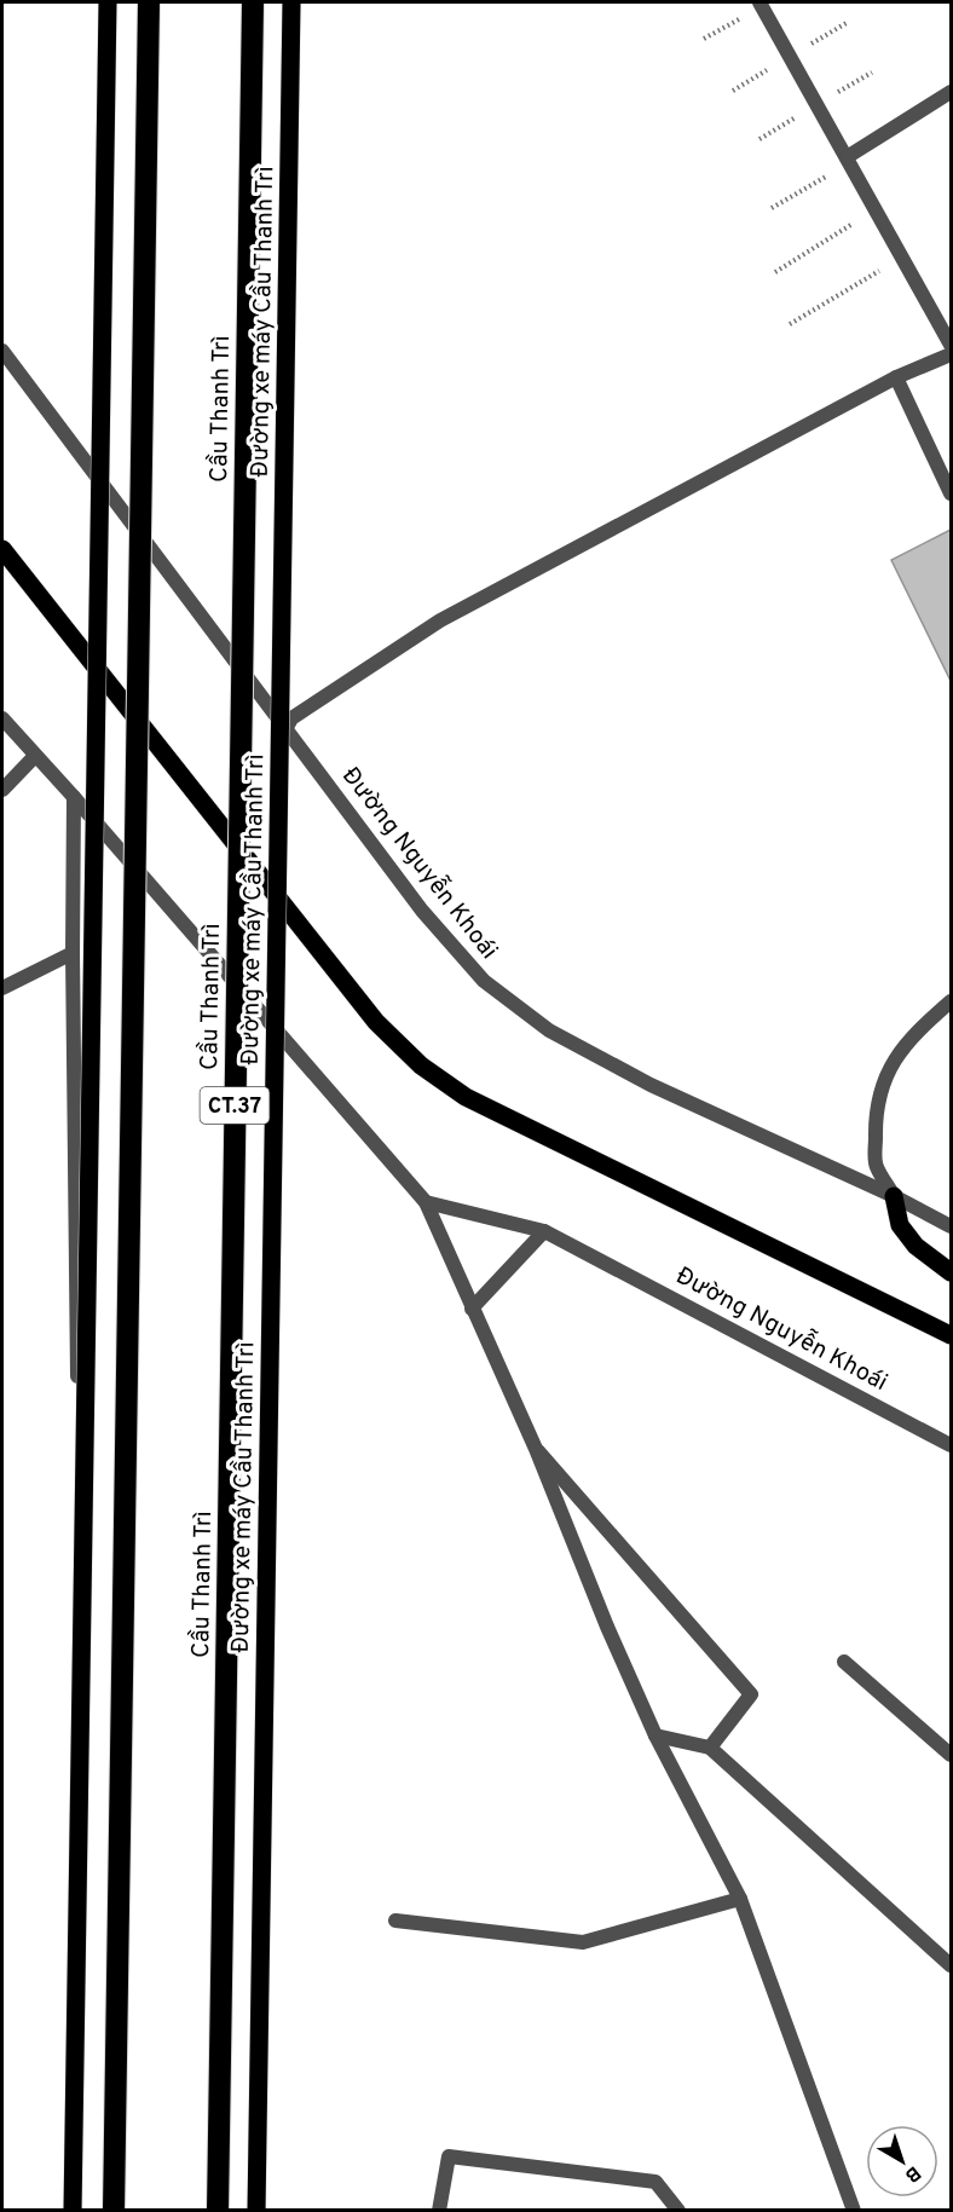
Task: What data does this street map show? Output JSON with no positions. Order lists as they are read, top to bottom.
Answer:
{
  "streets": {
    "highway": ["Cầu Thanh Trì", "CT.37"],
    "main road": ["Đường xe máy Cầu Thanh Trì"],
    "street": ["Đường Nguyễn Khoái"]
  },
  "north": "bottom right"
}
